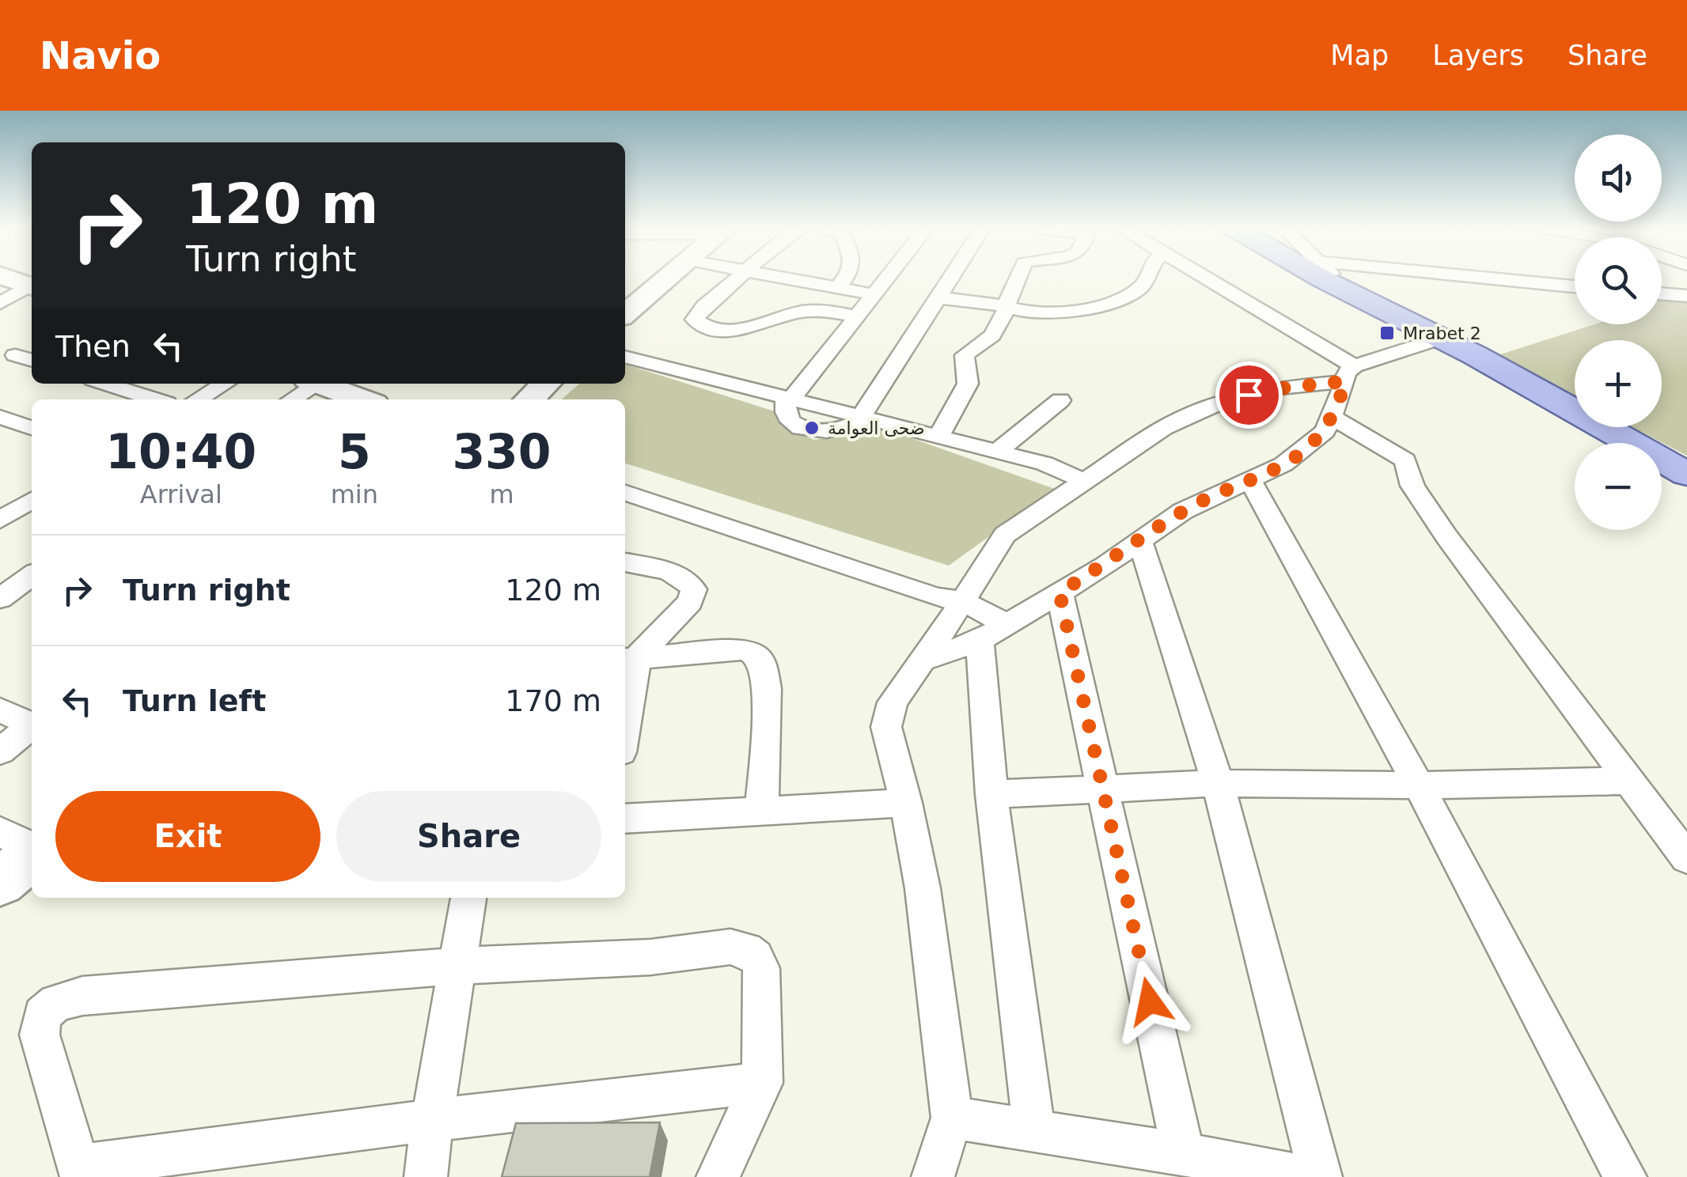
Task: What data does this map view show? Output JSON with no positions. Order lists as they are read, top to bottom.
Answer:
{
  "places": {
    "transit": ["Mrabet 2"],
    "other": ["ضحى العوامة"]
  },
  "page": {
    "header": "Navio",
    "nav": ["Map", "Layers", "Share"],
    "map_buttons": ["+", "−"],
    "turn": ["120 m", "Turn right"],
    "then": "Then",
    "eta": [
      "10:40",
      "Arrival",
      "5",
      "min",
      "330",
      "m"
    ],
    "list": [
      {
        "name": "Turn right",
        "value": "120 m"
      },
      {
        "name": "Turn left",
        "value": "170 m"
      }
    ],
    "buttons": ["Exit", "Share"]
  }
}
